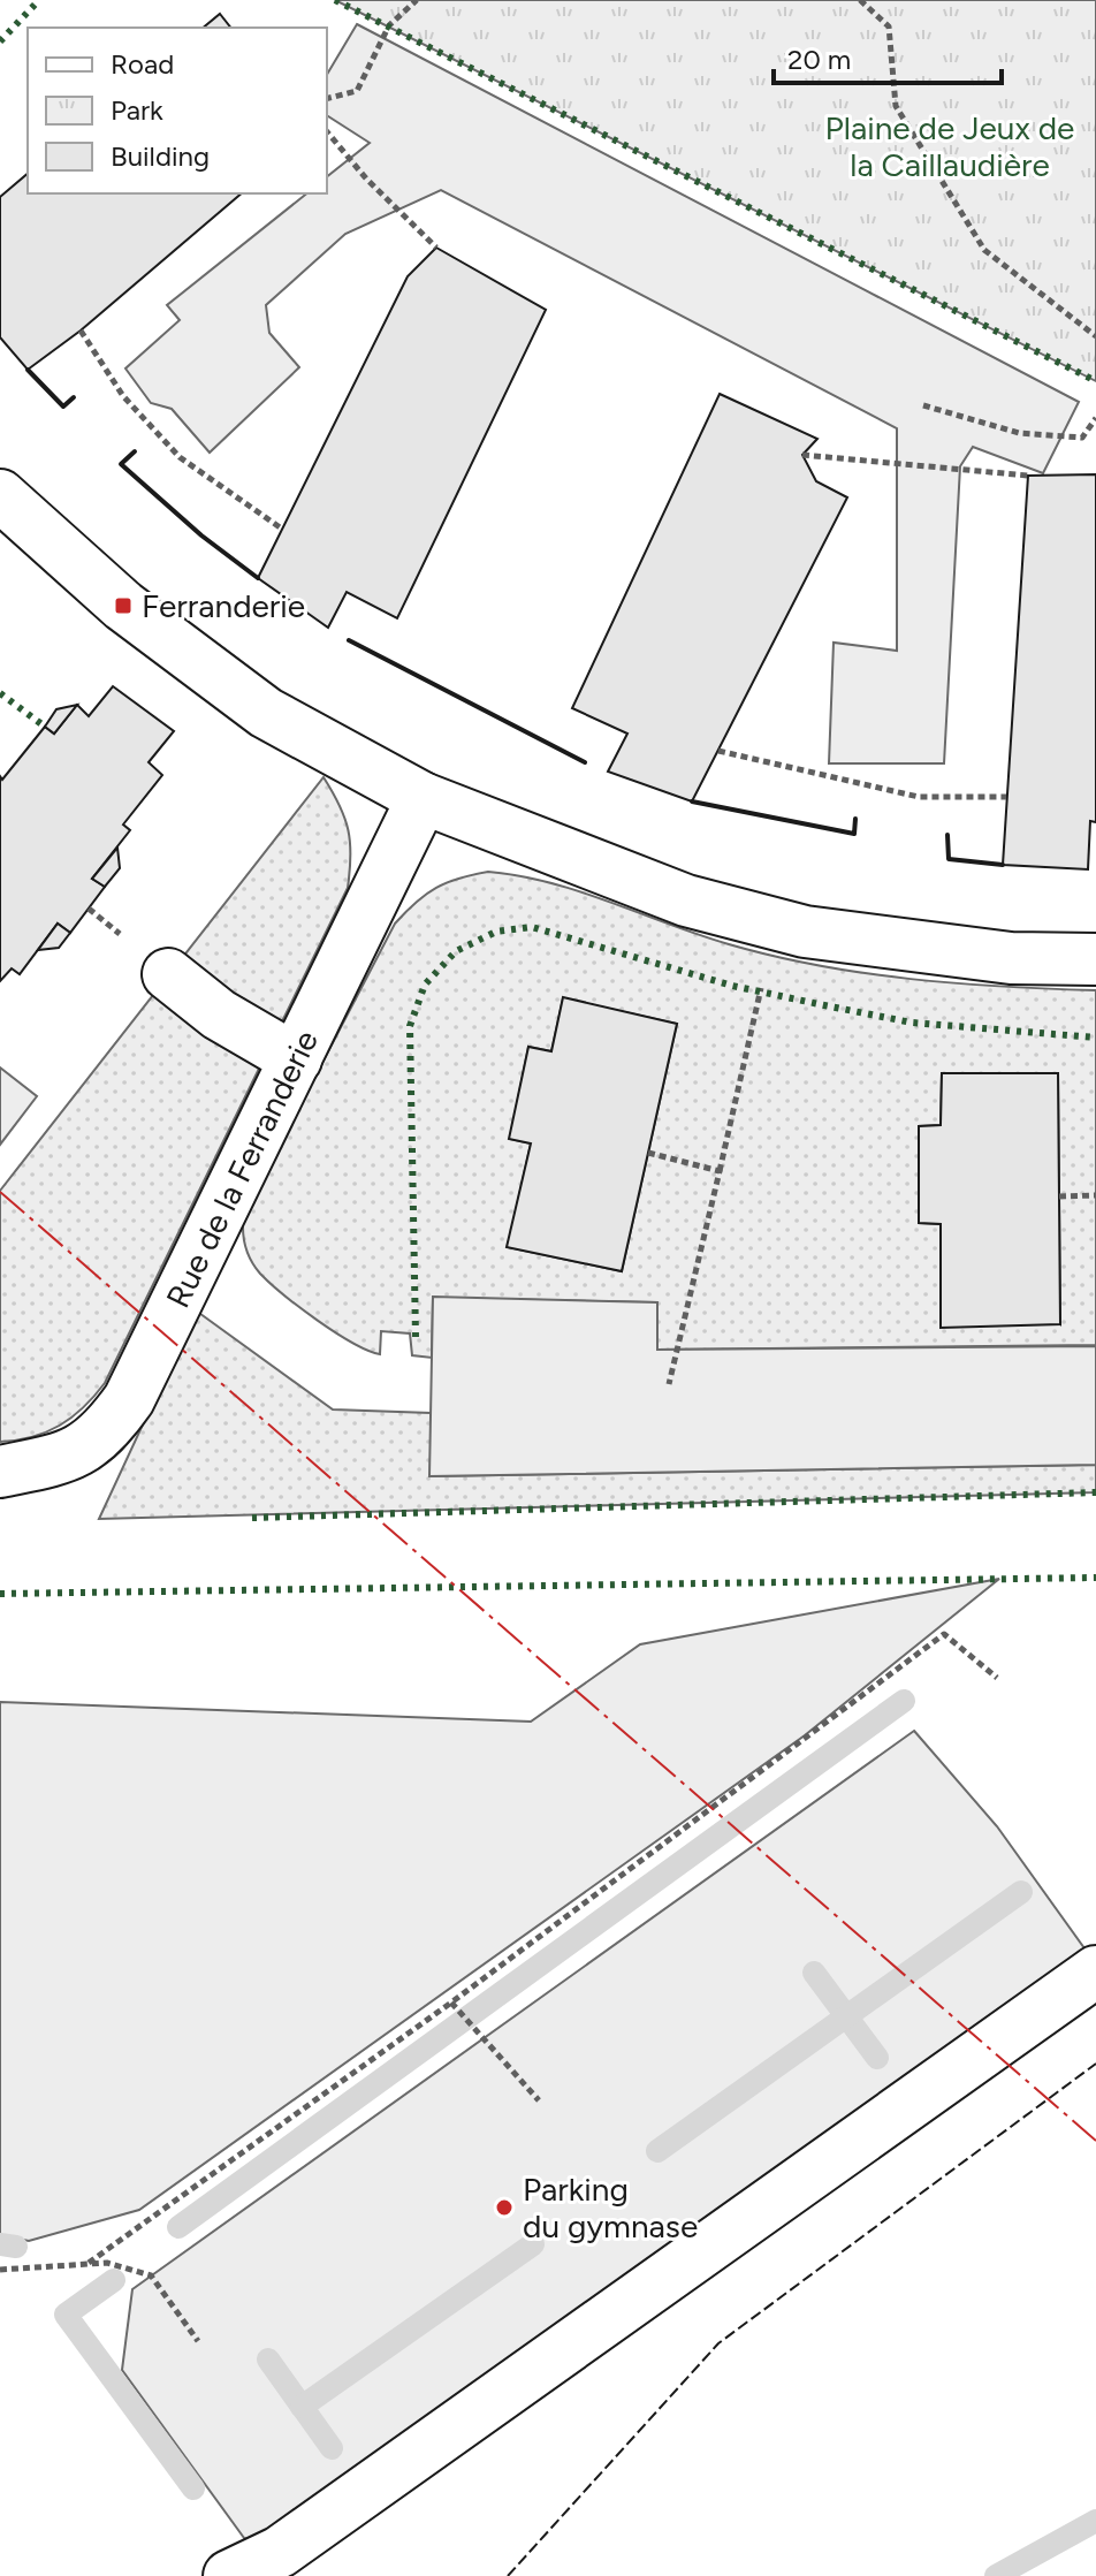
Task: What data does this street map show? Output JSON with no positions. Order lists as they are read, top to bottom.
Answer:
{
  "streets": {
    "street": ["Rue de la Ferranderie"]
  },
  "parks": ["Plaine de Jeux de la Caillaudière"],
  "places": {
    "transit": ["Ferranderie"],
    "other": ["Parking du gymnase"]
  },
  "legend": ["Road", "Park", "Building"],
  "scale_bar": "20 m"
}
